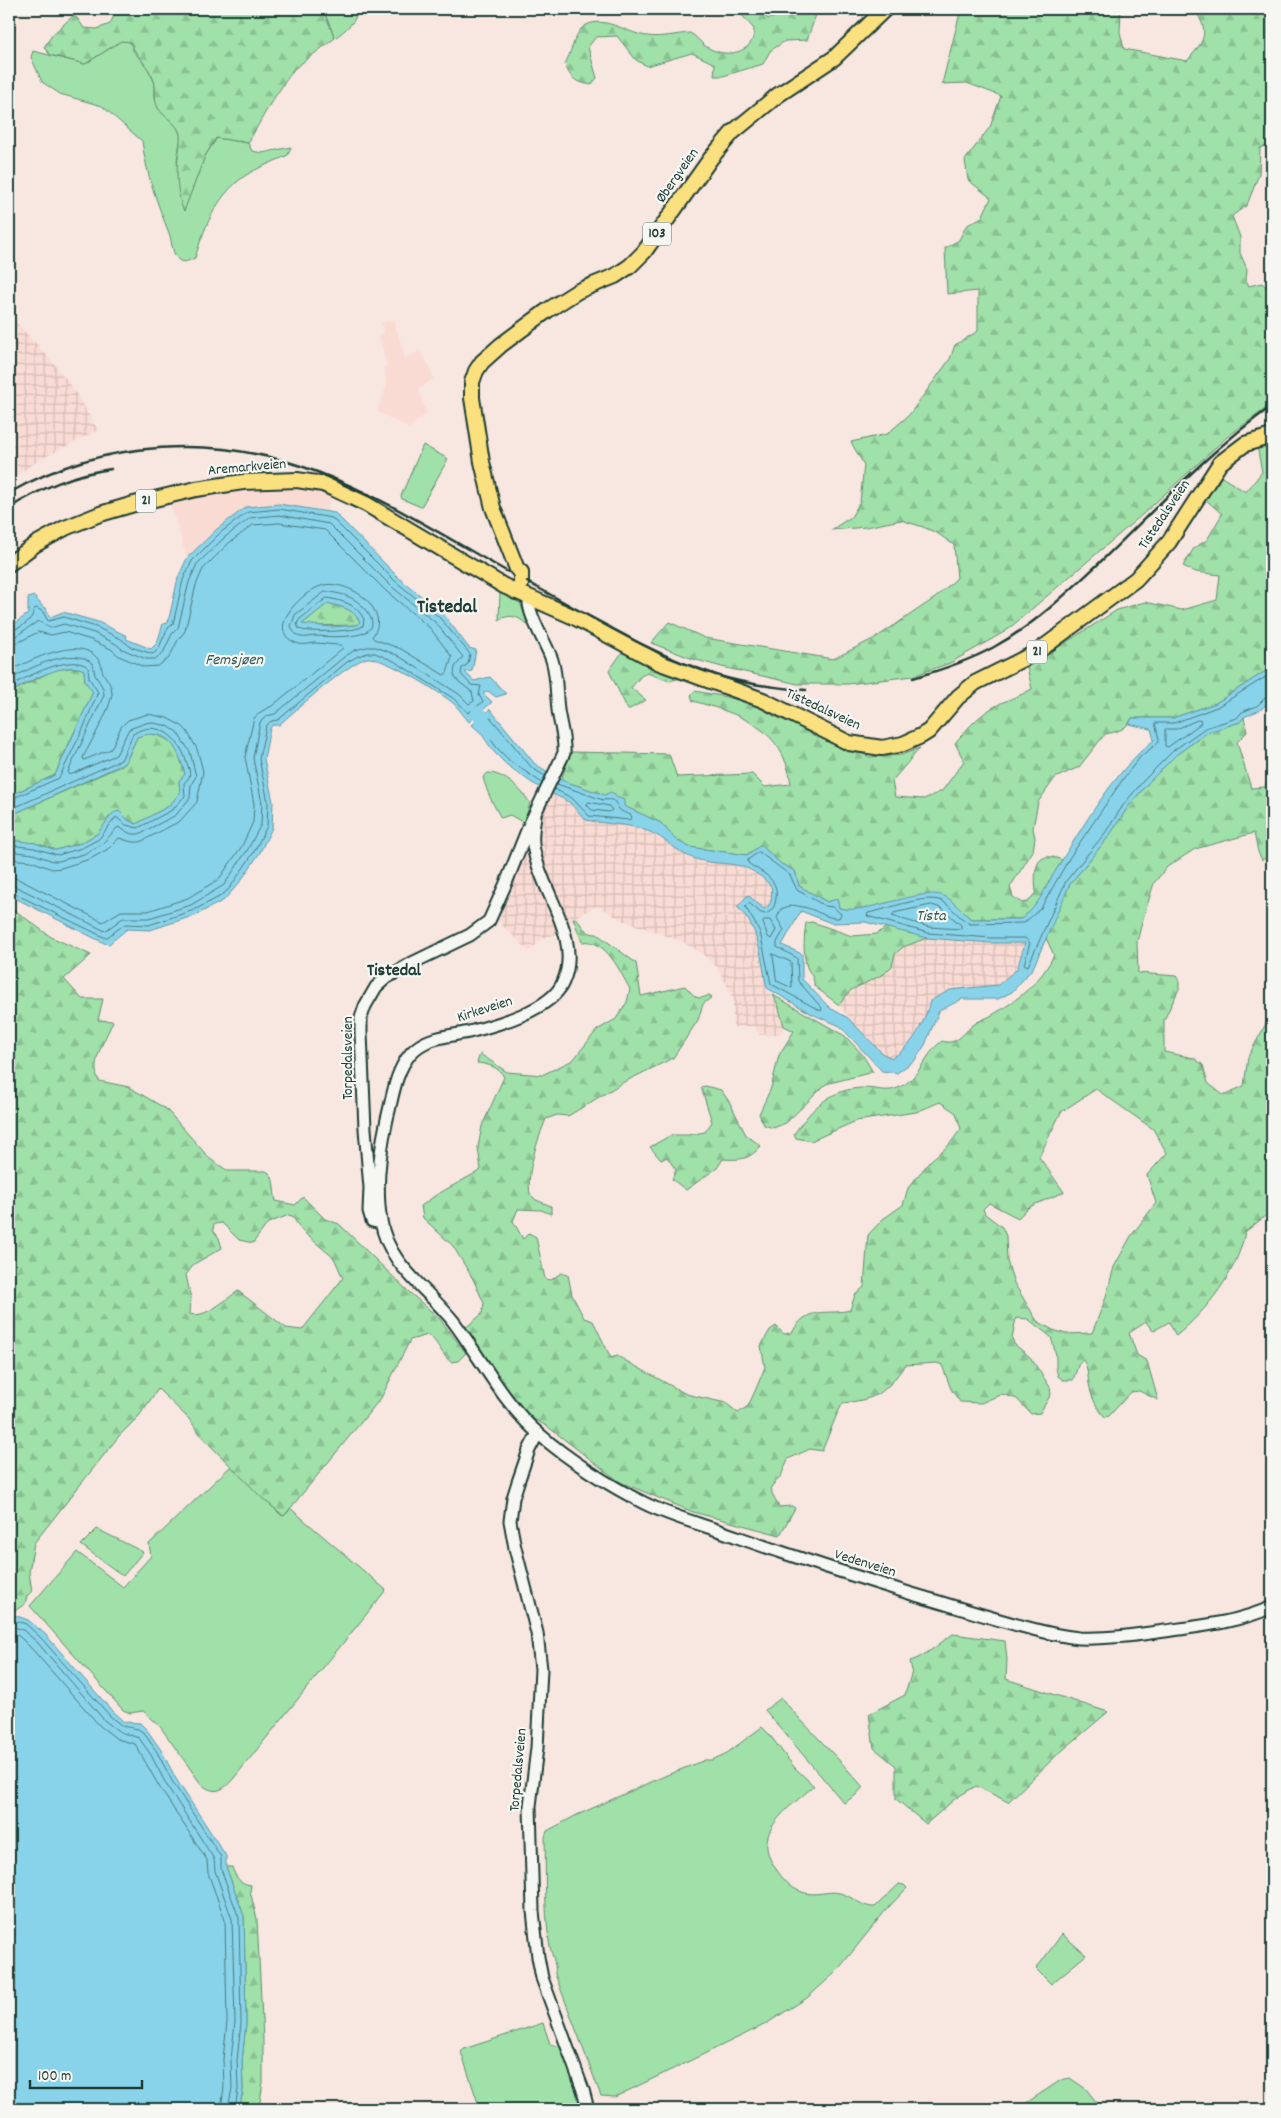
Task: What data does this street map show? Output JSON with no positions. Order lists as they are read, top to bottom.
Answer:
{
  "streets": {
    "main road": [
      "Øbergveien",
      "103",
      "Aremarkveien",
      "21",
      "Tistedalsveien",
      "Kirkeveien",
      "Torpedalsveien",
      "Vedenveien"
    ]
  },
  "crossings": [
    ["Øbergveien", "Aremarkveien"],
    ["Øbergveien", "Tistedalsveien"],
    ["Øbergveien", "Torpedalsveien"],
    ["Aremarkveien", "Tistedalsveien"],
    ["Aremarkveien", "Torpedalsveien"],
    ["Tistedalsveien", "Torpedalsveien"],
    ["Kirkeveien", "Torpedalsveien"],
    ["Torpedalsveien", "Vedenveien"]
  ],
  "districts": ["Tistedal", "Tistedal"],
  "water": ["Femsjøen", "Tista"],
  "scale_bar": "100 m"
}
